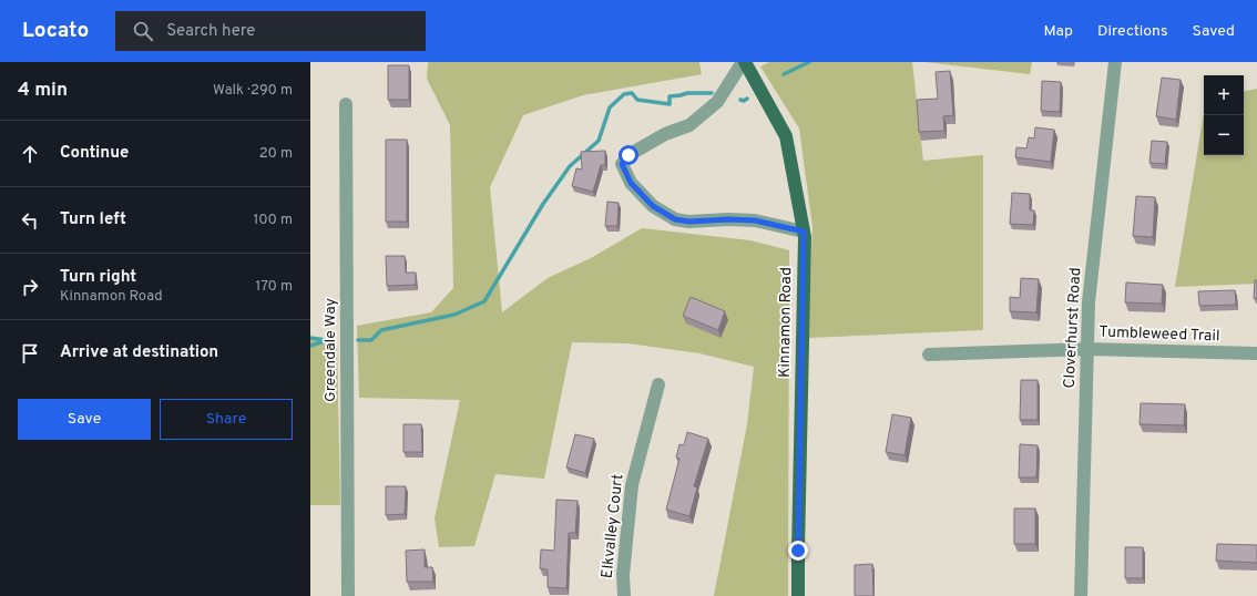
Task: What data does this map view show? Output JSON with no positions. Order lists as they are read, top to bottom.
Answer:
{
  "streets": {
    "main road": ["Kinnamon Road"],
    "street": [
      "Cloverhurst Road",
      "Tumbleweed Trail",
      "Greendale Way",
      "Elkvalley Court"
    ]
  },
  "crossings": [
    ["Cloverhurst Road", "Tumbleweed Trail"]
  ],
  "page": {
    "header": "Locato",
    "search": "Search here",
    "nav": ["Map", "Directions", "Saved"],
    "heading": ["4 min", "Walk · 290 m"],
    "map_buttons": ["+", "−"],
    "list": [
      ["Continue", "20 m"],
      ["Turn left", "100 m"],
      ["Turn right", "Kinnamon Road", "170 m"],
      "Arrive at destination"
    ],
    "buttons": ["Save", "Share"]
  }
}
